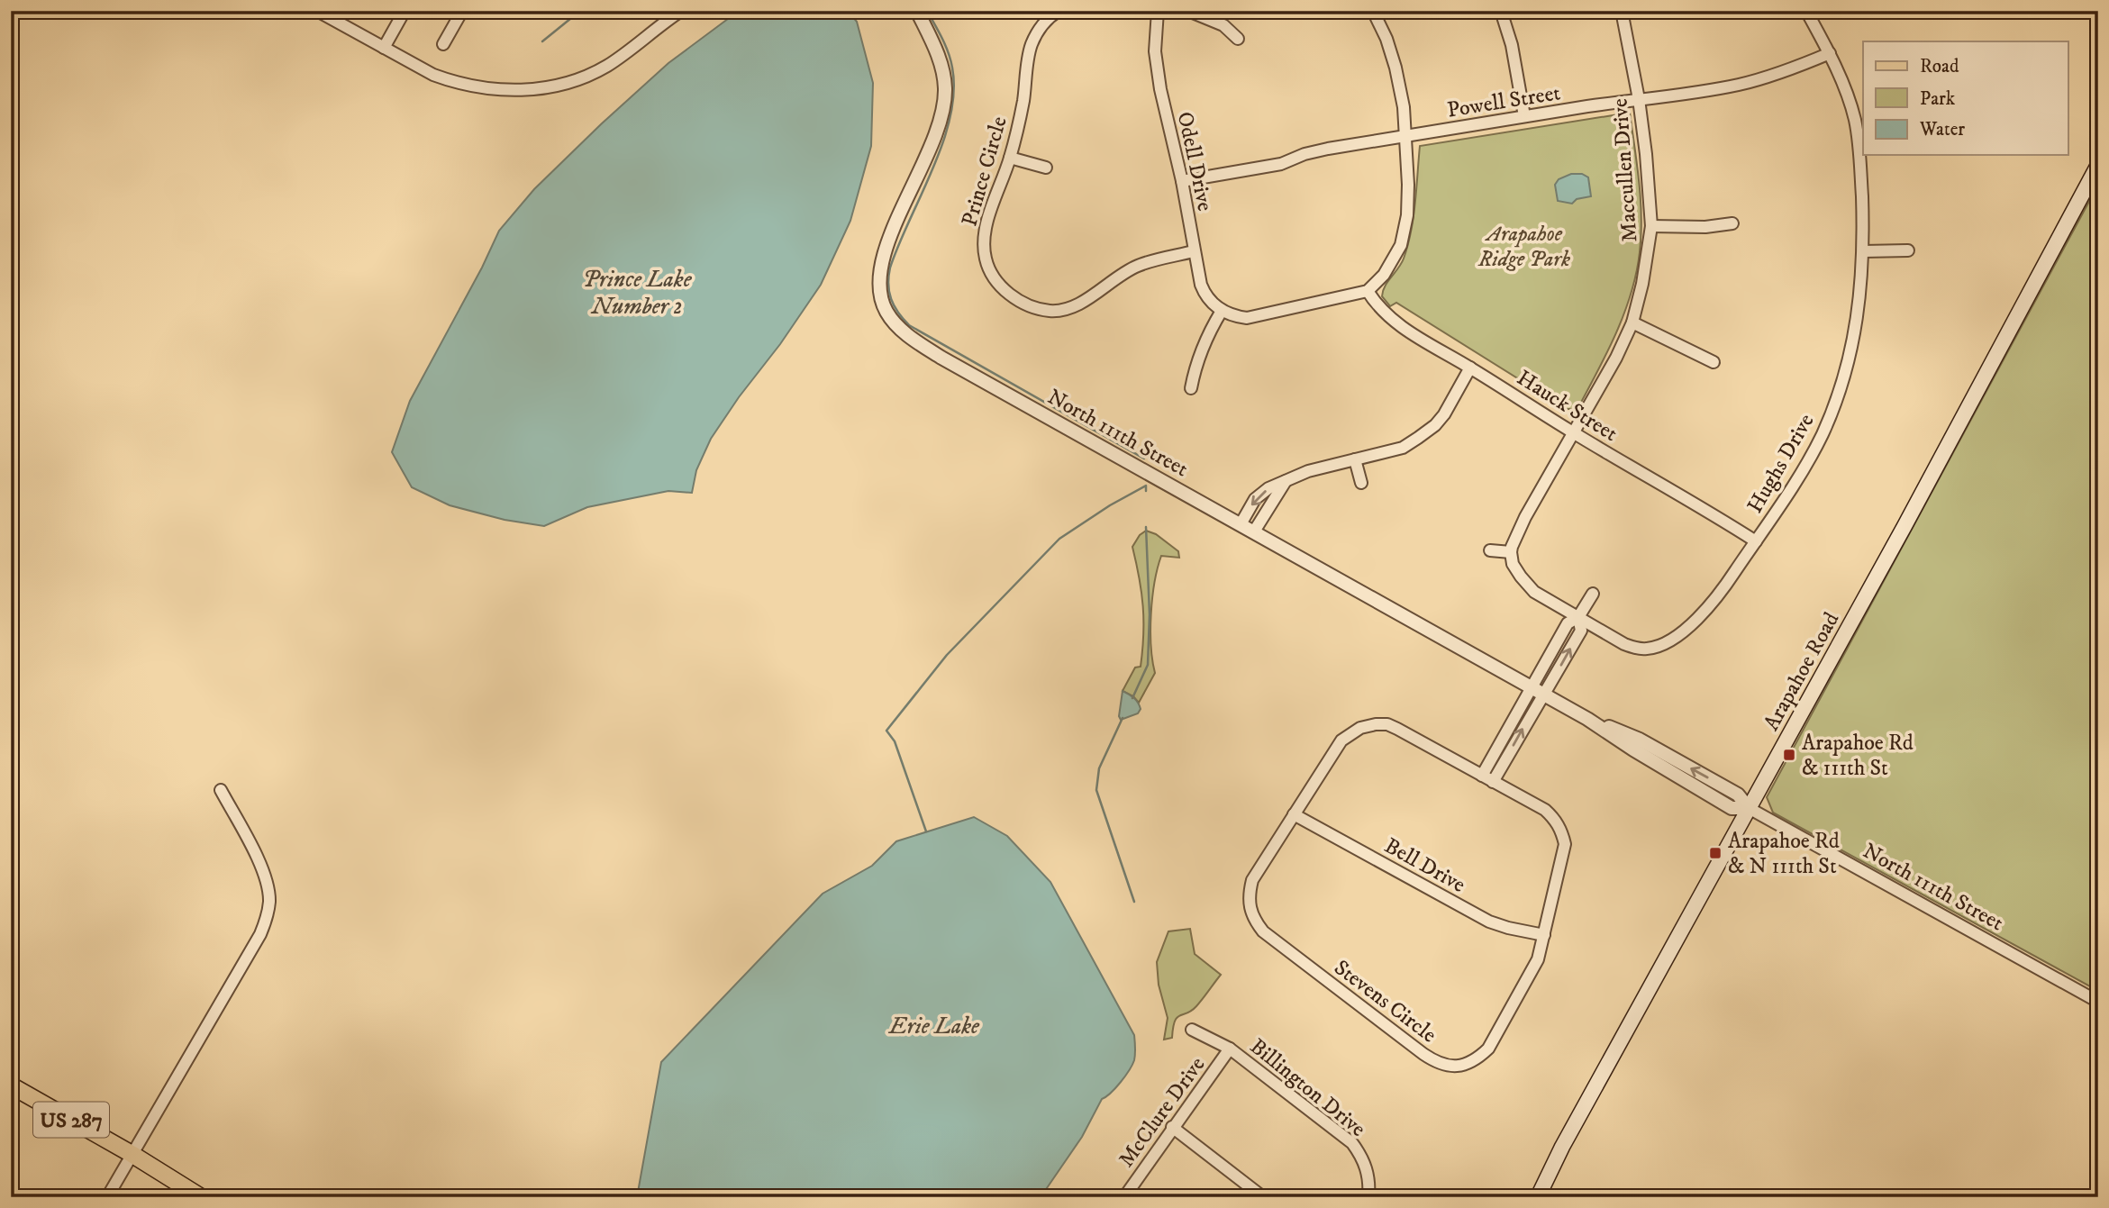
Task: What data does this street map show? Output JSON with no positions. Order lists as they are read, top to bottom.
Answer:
{
  "streets": {
    "main road": ["Arapahoe Road", "US 287"],
    "street": [
      "Powell Street",
      "Odell Drive",
      "Maccullen Drive",
      "Prince Circle",
      "Hauck Street",
      "North 111th Street",
      "Hughs Drive",
      "Bell Drive",
      "Stevens Circle",
      "Billington Drive",
      "McClure Drive"
    ]
  },
  "crossings": [
    ["Powell Street", "Odell Drive"],
    ["Powell Street", "Maccullen Drive"],
    ["Powell Street", "Hughs Drive"],
    ["Odell Drive", "Prince Circle"],
    ["Maccullen Drive", "Hauck Street"],
    ["Maccullen Drive", "Hughs Drive"],
    ["Hauck Street", "Hughs Drive"],
    ["North 111th Street", "Arapahoe Road"],
    ["Bell Drive", "Stevens Circle"],
    ["Billington Drive", "McClure Drive"]
  ],
  "water": ["Prince Lake Number 2", "Erie Lake"],
  "parks": ["Arapahoe Ridge Park"],
  "places": {
    "transit": ["Arapahoe Rd & 111th St", "Arapahoe Rd & N 111th St"]
  },
  "legend": ["Road", "Park", "Water"]
}
